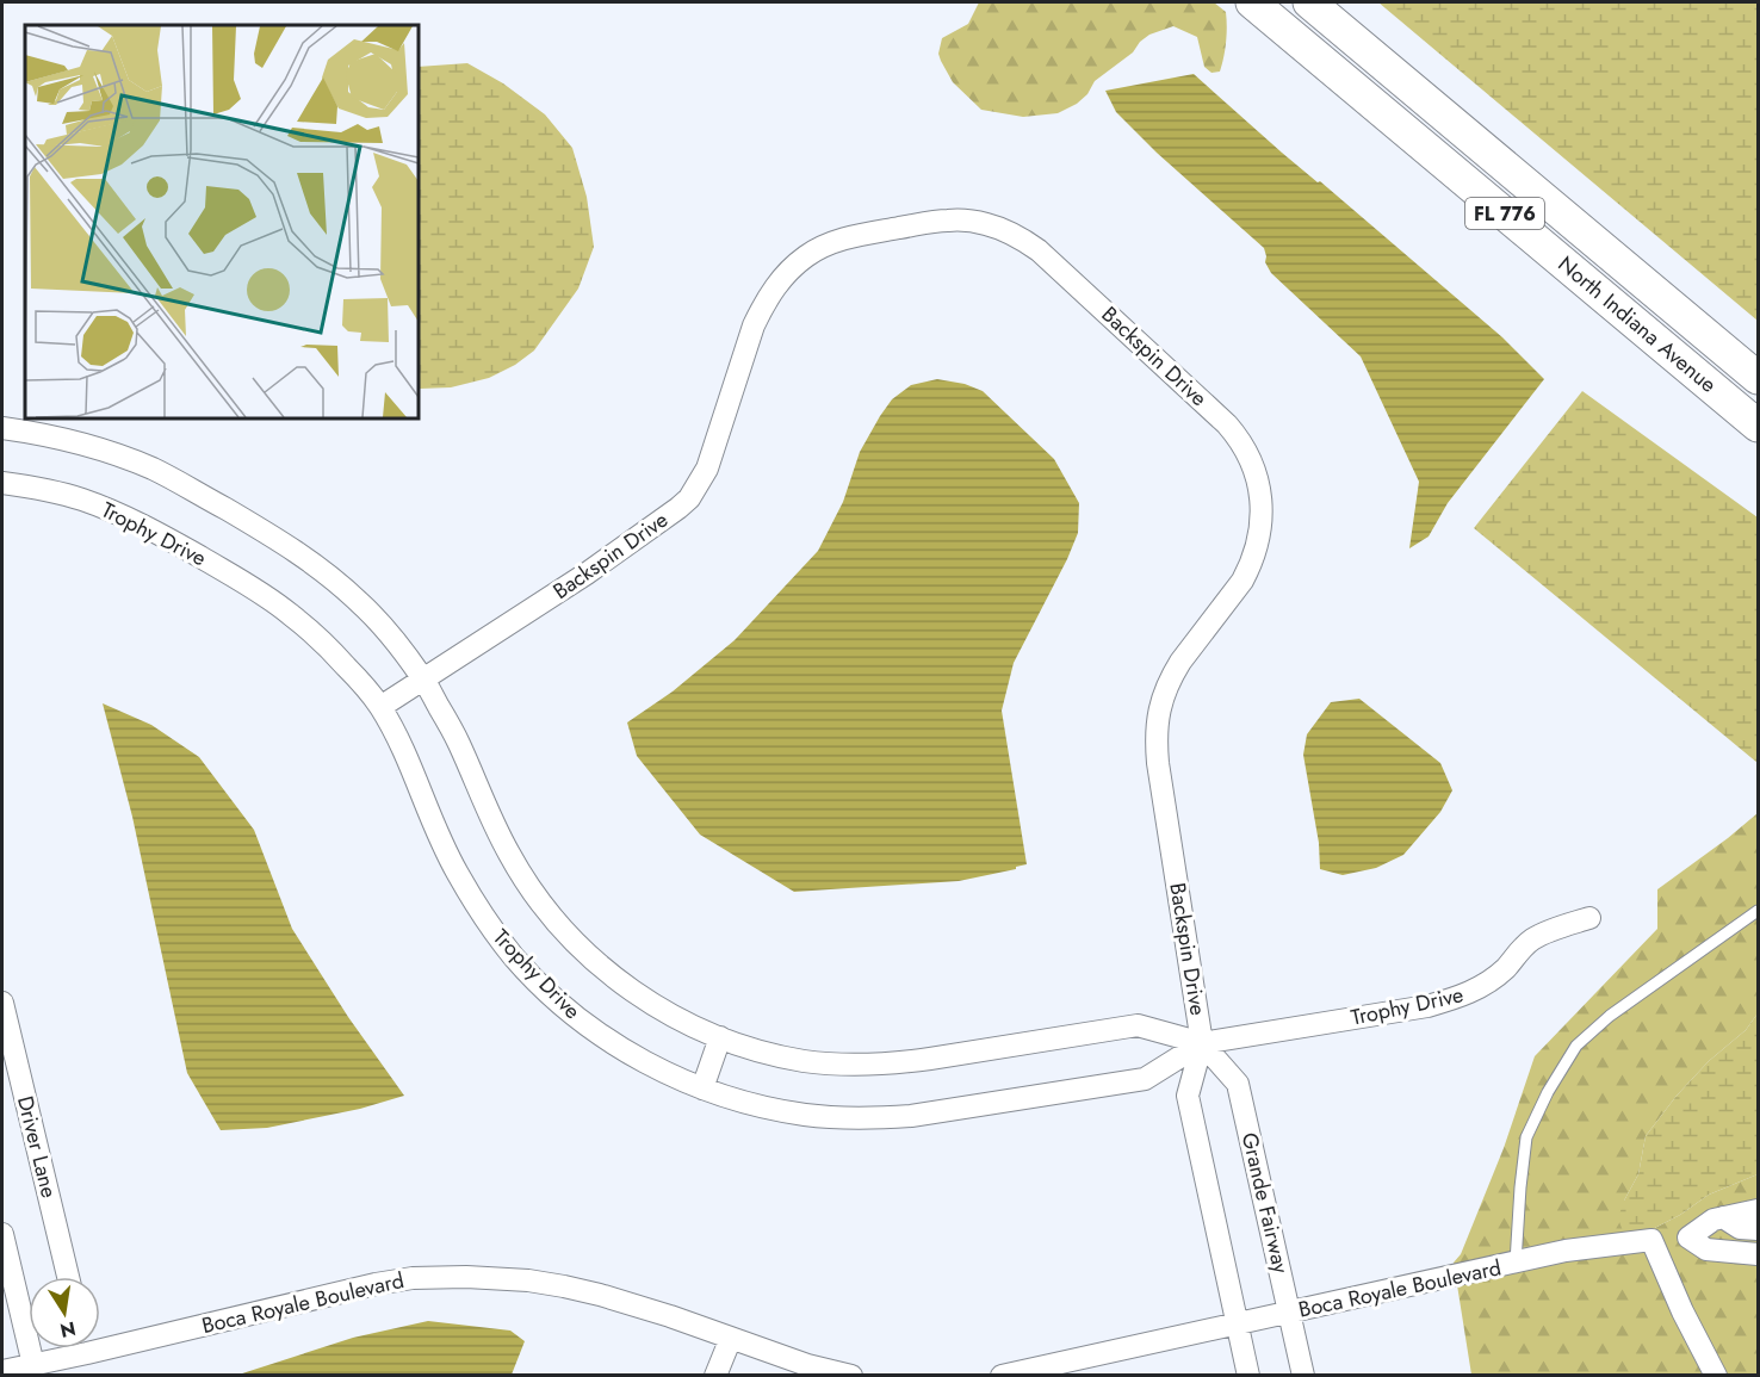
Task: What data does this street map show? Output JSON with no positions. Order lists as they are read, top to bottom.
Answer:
{
  "streets": {
    "main road": ["FL 776", "North Indiana Avenue"],
    "street": [
      "Backspin Drive",
      "Trophy Drive",
      "Driver Lane",
      "Grande Fairway",
      "Boca Royale Boulevard"
    ]
  },
  "crossings": [
    ["Backspin Drive", "Trophy Drive"],
    ["Backspin Drive", "Grande Fairway"],
    ["Backspin Drive", "Boca Royale Boulevard"],
    ["Trophy Drive", "Grande Fairway"],
    ["Grande Fairway", "Boca Royale Boulevard"]
  ],
  "north": "bottom"
}
